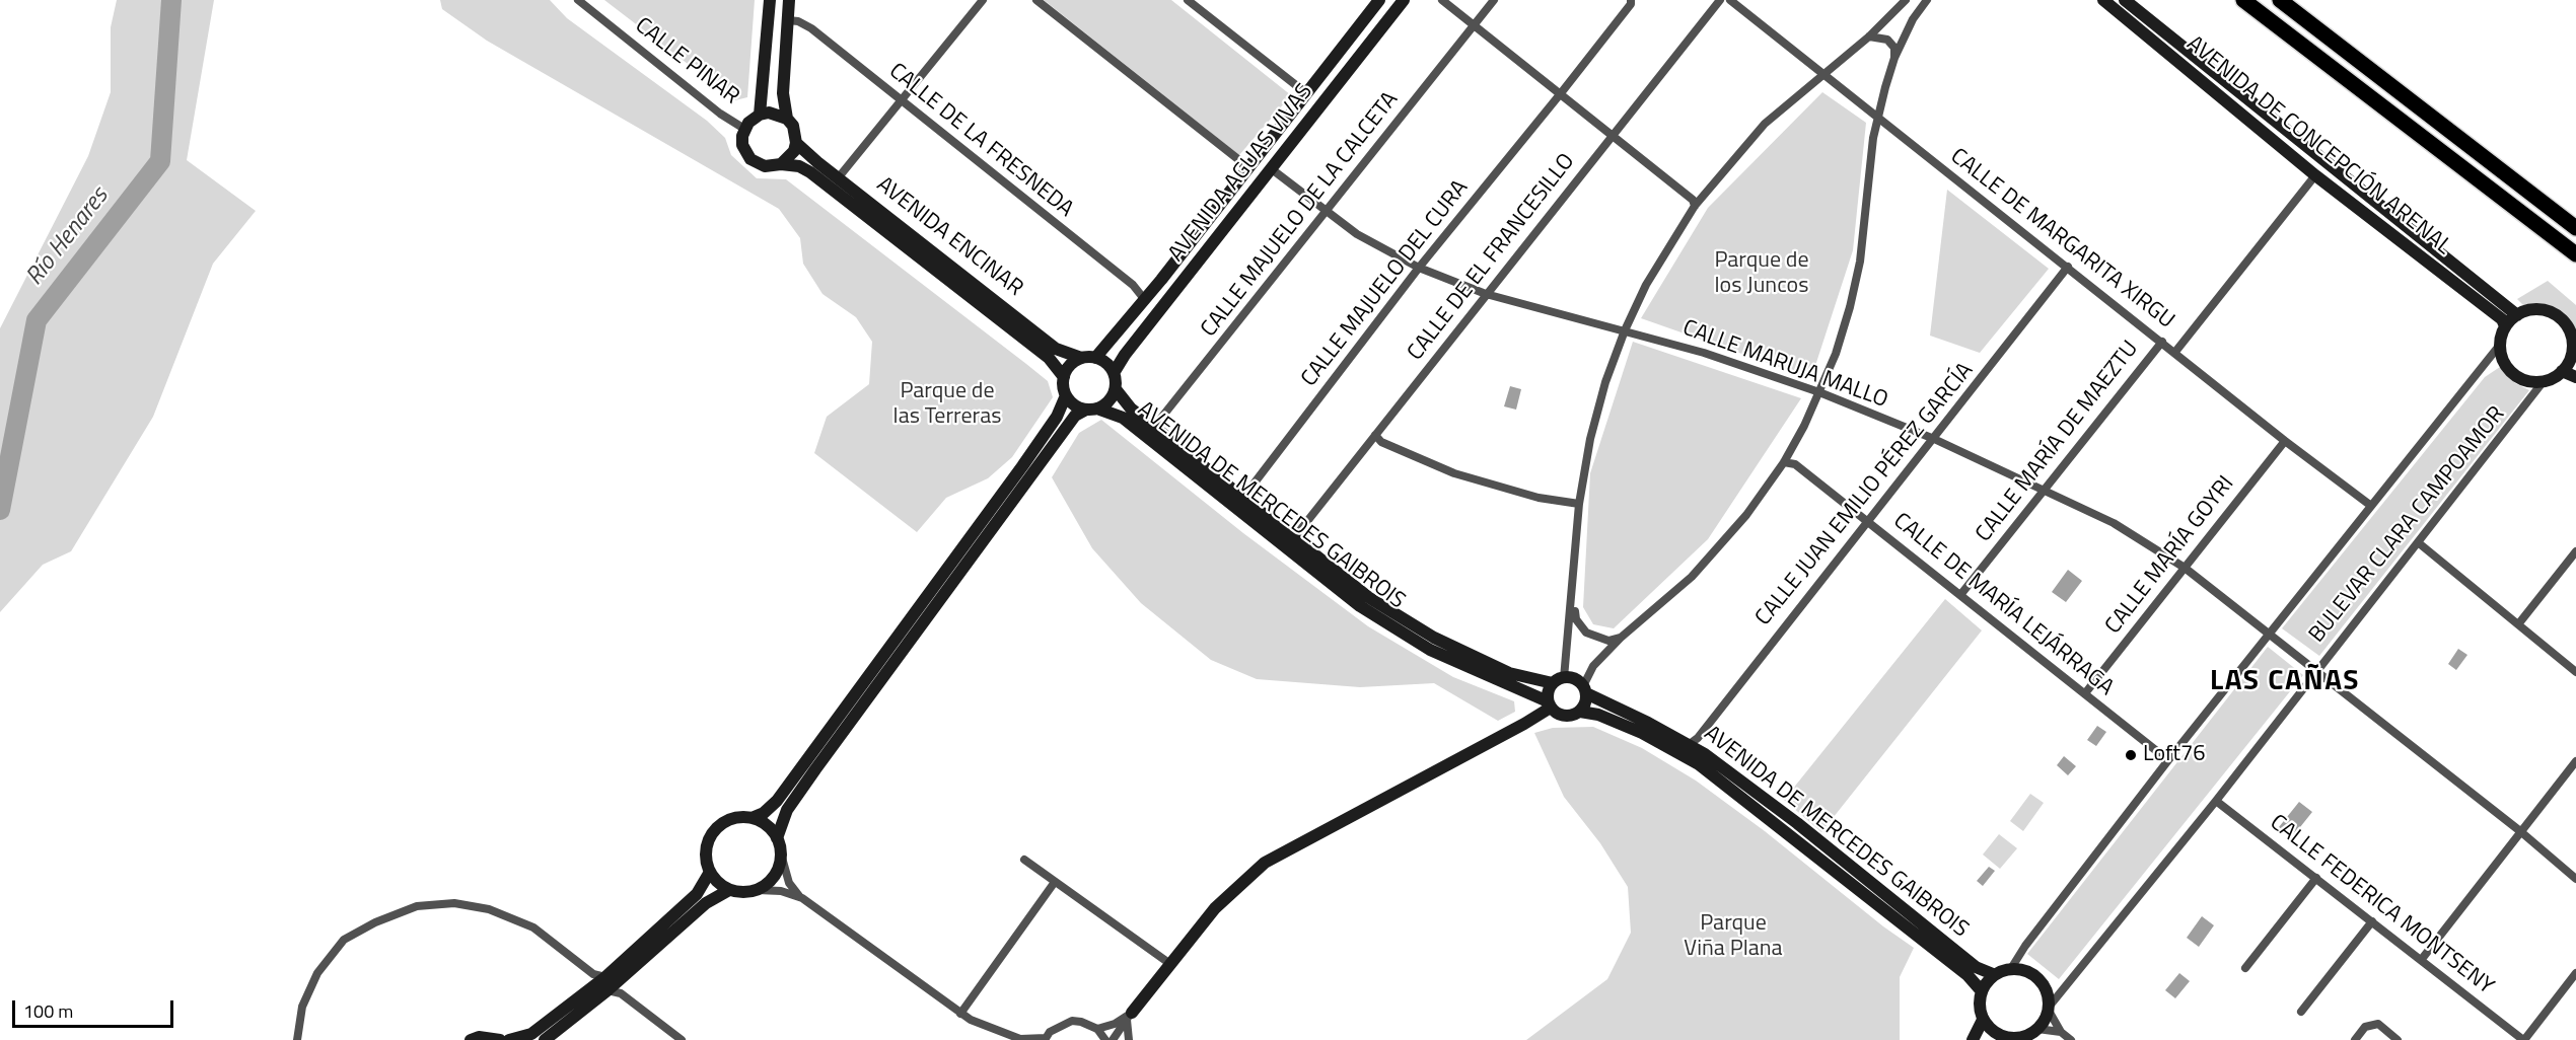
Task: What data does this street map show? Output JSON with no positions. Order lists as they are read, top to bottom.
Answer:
{
  "streets": {
    "street": [
      "CALLE PINAR",
      "CALLE DE LA FRESNEDA",
      "AVENIDA DE CONCEPCIÓN ARENAL",
      "AVENIDA AGUAS VIVAS",
      "CALLE MAJUELO DE LA CALCETA",
      "AVENIDA ENCINAR",
      "CALLE DE MARGARITA XIRGU",
      "CALLE DE EL FRANCESILLO",
      "CALLE MAJUELO DEL CURA",
      "CALLE MARUJA MALLO",
      "CALLE MARÍA DE MAEZTU",
      "CALLE JUAN EMILIO PÉREZ GARCÍA",
      "AVENIDA DE MERCEDES GAIBROIS",
      "BULEVAR CLARA CAMPOAMOR",
      "CALLE MARÍA GOYRI",
      "CALLE DE MARÍA LEJÁRRAGA",
      "CALLE FEDERICA MONTSENY"
    ]
  },
  "crossings": [
    ["CALLE PINAR", "AVENIDA ENCINAR"],
    ["CALLE DE LA FRESNEDA", "AVENIDA AGUAS VIVAS"],
    ["AVENIDA DE CONCEPCIÓN ARENAL", "BULEVAR CLARA CAMPOAMOR"],
    ["AVENIDA AGUAS VIVAS", "AVENIDA ENCINAR"],
    ["AVENIDA AGUAS VIVAS", "CALLE MARUJA MALLO"],
    ["AVENIDA AGUAS VIVAS", "AVENIDA DE MERCEDES GAIBROIS"],
    ["CALLE MAJUELO DE LA CALCETA", "CALLE MARUJA MALLO"],
    ["CALLE MAJUELO DE LA CALCETA", "AVENIDA DE MERCEDES GAIBROIS"],
    ["AVENIDA ENCINAR", "AVENIDA DE MERCEDES GAIBROIS"],
    ["CALLE DE MARGARITA XIRGU", "CALLE MARÍA DE MAEZTU"],
    ["CALLE DE MARGARITA XIRGU", "CALLE JUAN EMILIO PÉREZ GARCÍA"],
    ["CALLE DE MARGARITA XIRGU", "BULEVAR CLARA CAMPOAMOR"],
    ["CALLE DE MARGARITA XIRGU", "CALLE MARÍA GOYRI"],
    ["CALLE DE EL FRANCESILLO", "CALLE MARUJA MALLO"],
    ["CALLE DE EL FRANCESILLO", "AVENIDA DE MERCEDES GAIBROIS"],
    ["CALLE MAJUELO DEL CURA", "CALLE MARUJA MALLO"],
    ["CALLE MAJUELO DEL CURA", "AVENIDA DE MERCEDES GAIBROIS"],
    ["CALLE MARUJA MALLO", "CALLE MARÍA DE MAEZTU"],
    ["CALLE MARUJA MALLO", "CALLE JUAN EMILIO PÉREZ GARCÍA"],
    ["CALLE MARUJA MALLO", "BULEVAR CLARA CAMPOAMOR"],
    ["CALLE MARUJA MALLO", "CALLE MARÍA GOYRI"],
    ["CALLE MARÍA DE MAEZTU", "CALLE DE MARÍA LEJÁRRAGA"],
    ["CALLE JUAN EMILIO PÉREZ GARCÍA", "AVENIDA DE MERCEDES GAIBROIS"],
    ["CALLE JUAN EMILIO PÉREZ GARCÍA", "CALLE DE MARÍA LEJÁRRAGA"],
    ["AVENIDA DE MERCEDES GAIBROIS", "BULEVAR CLARA CAMPOAMOR"],
    ["BULEVAR CLARA CAMPOAMOR", "CALLE DE MARÍA LEJÁRRAGA"],
    ["BULEVAR CLARA CAMPOAMOR", "CALLE FEDERICA MONTSENY"],
    ["CALLE MARÍA GOYRI", "CALLE DE MARÍA LEJÁRRAGA"]
  ],
  "districts": ["LAS CAÑAS"],
  "water": ["Río Henares"],
  "parks": ["Parque de los Juncos", "Parque de las Terreras", "Parque Viña Plana"],
  "places": ["Loft76"],
  "scale_bar": "100 m"
}
